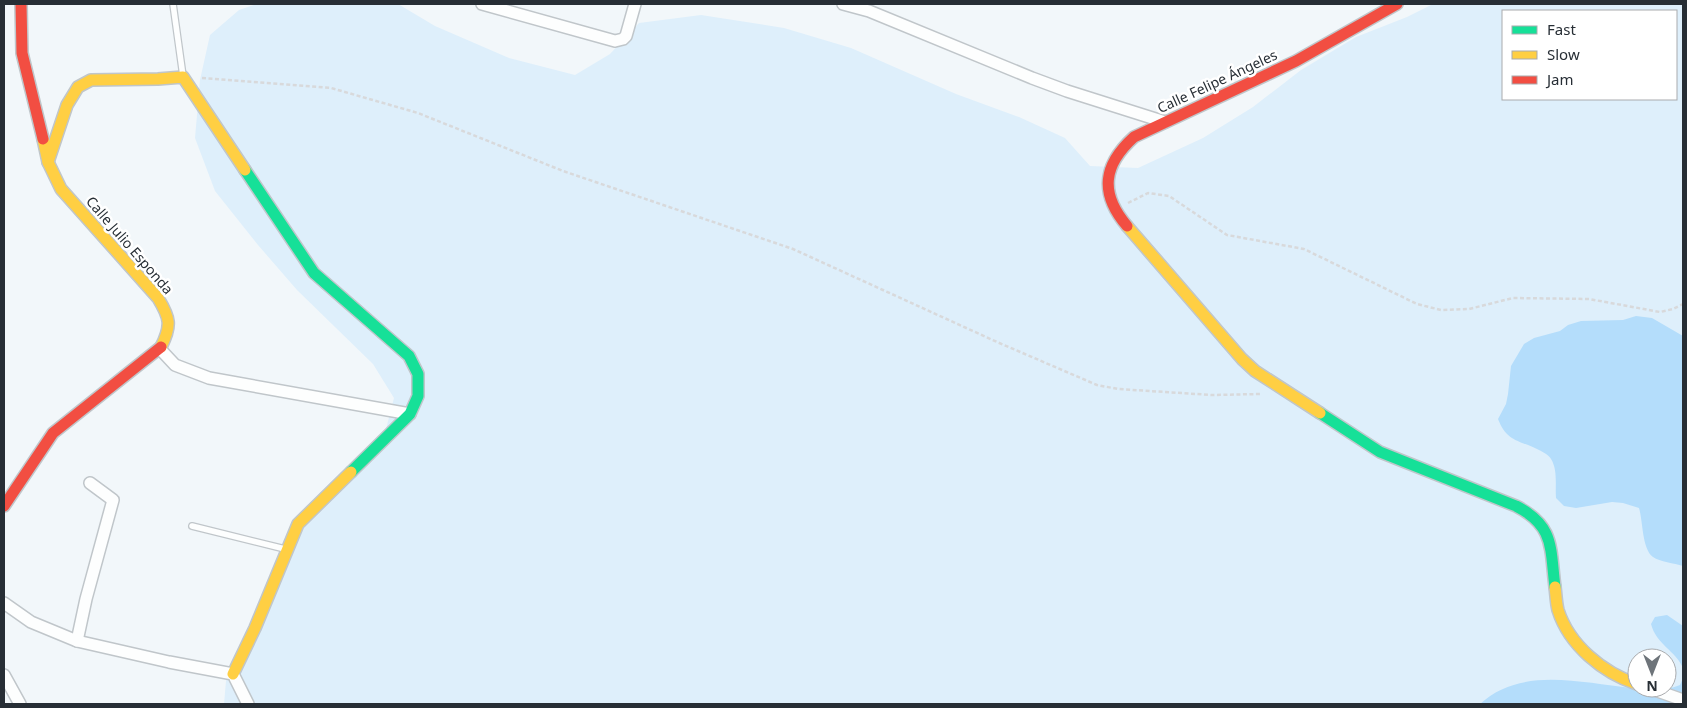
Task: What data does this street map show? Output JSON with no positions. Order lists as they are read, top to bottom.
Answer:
{
  "streets": {
    "street": ["Calle Felipe Ángeles", "Calle Julio Esponda"]
  },
  "legend": ["Fast", "Slow", "Jam"],
  "north": "bottom"
}
